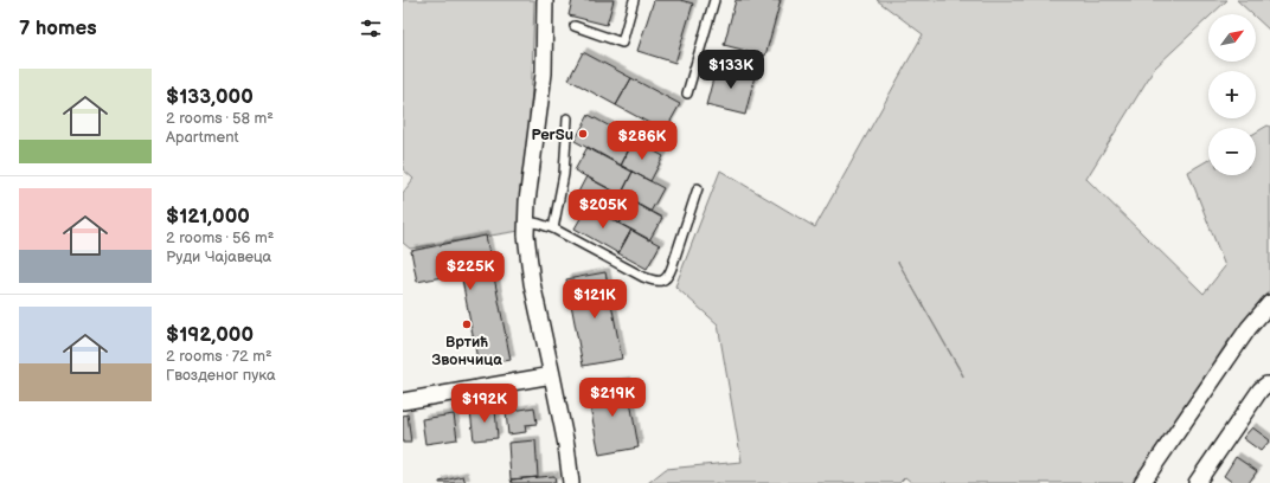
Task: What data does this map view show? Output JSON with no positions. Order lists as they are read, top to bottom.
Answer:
{
  "places": ["PerSu", "Вртић Звончица"],
  "north": "top right",
  "page": {
    "heading": "7 homes",
    "map_buttons": ["+", "−"],
    "price": [
      "$133K",
      "$286K",
      "$205K",
      "$225K",
      "$121K",
      "$219K",
      "$192K"
    ],
    "list": [
      {
        "name": "$133,000",
        "note": "2 rooms · 58 m² · Apartment"
      },
      {
        "name": "$121,000",
        "note": "2 rooms · 56 m² · Руди Чајавеца"
      },
      {
        "name": "$192,000",
        "note": "2 rooms · 72 m² · Гвозденог пука"
      }
    ]
  }
}
